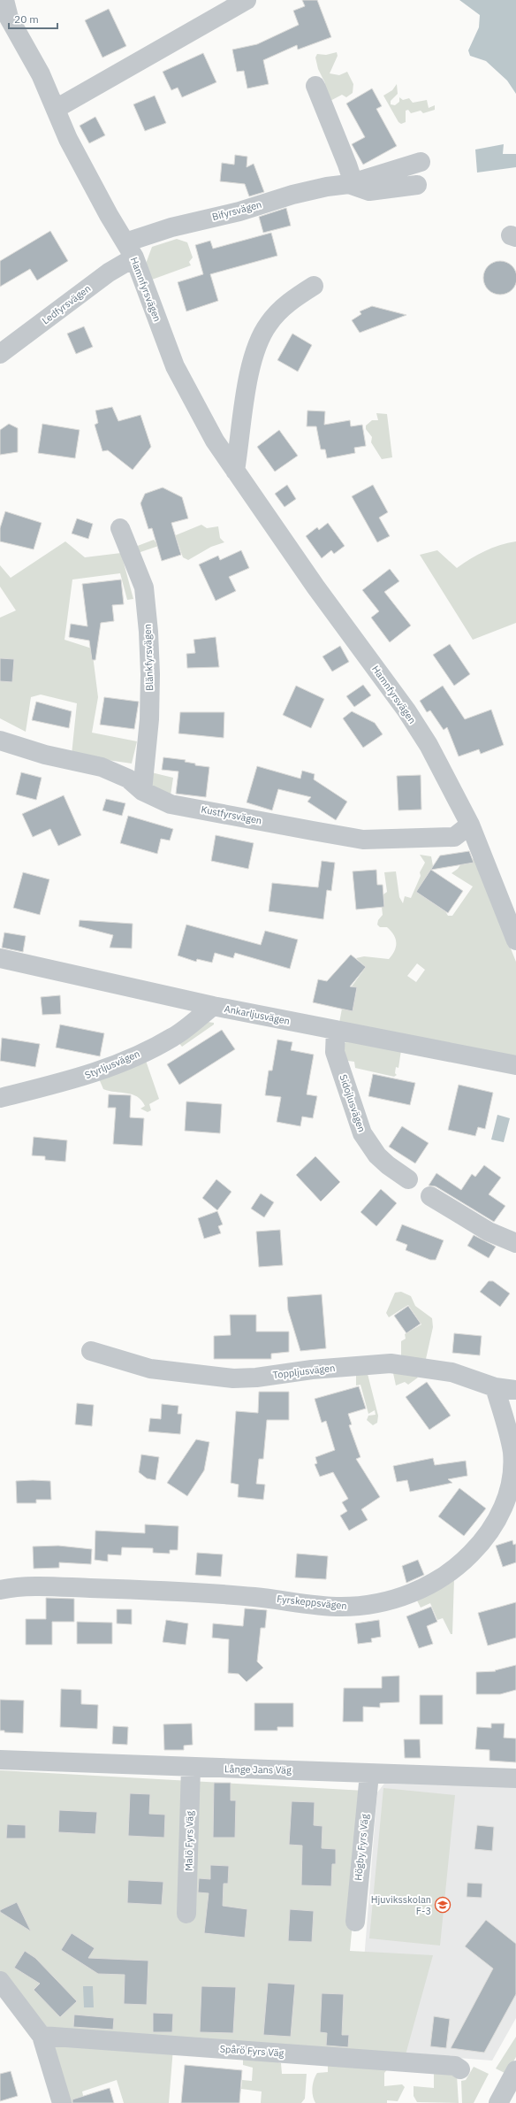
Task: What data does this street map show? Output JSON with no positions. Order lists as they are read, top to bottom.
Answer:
{
  "streets": {
    "street": [
      "Bifyrsvägen",
      "Hamnfyrsvägen",
      "Ledfyrsvägen",
      "Blänkfyrsvägen",
      "Kustfyrsvägen",
      "Ankarljusvägen",
      "Styrljusvägen",
      "Sidojlusvägen",
      "Toppljusvägen",
      "Fyrskeppsvägen",
      "Långe Jans Väg",
      "Malö Fyrs Väg",
      "Högby Fyrs Väg",
      "Spårö Fyrs Väg"
    ]
  },
  "crossings": [
    ["Bifyrsvägen", "Hamnfyrsvägen"],
    ["Bifyrsvägen", "Ledfyrsvägen"],
    ["Hamnfyrsvägen", "Ledfyrsvägen"],
    ["Hamnfyrsvägen", "Kustfyrsvägen"],
    ["Blänkfyrsvägen", "Kustfyrsvägen"],
    ["Ankarljusvägen", "Styrljusvägen"],
    ["Ankarljusvägen", "Sidojlusvägen"],
    ["Toppljusvägen", "Fyrskeppsvägen"],
    ["Långe Jans Väg", "Malö Fyrs Väg"],
    ["Långe Jans Väg", "Högby Fyrs Väg"]
  ],
  "places": {
    "school or university": ["Hjuviksskolan F-3"]
  },
  "scale_bar": "20 m"
}
